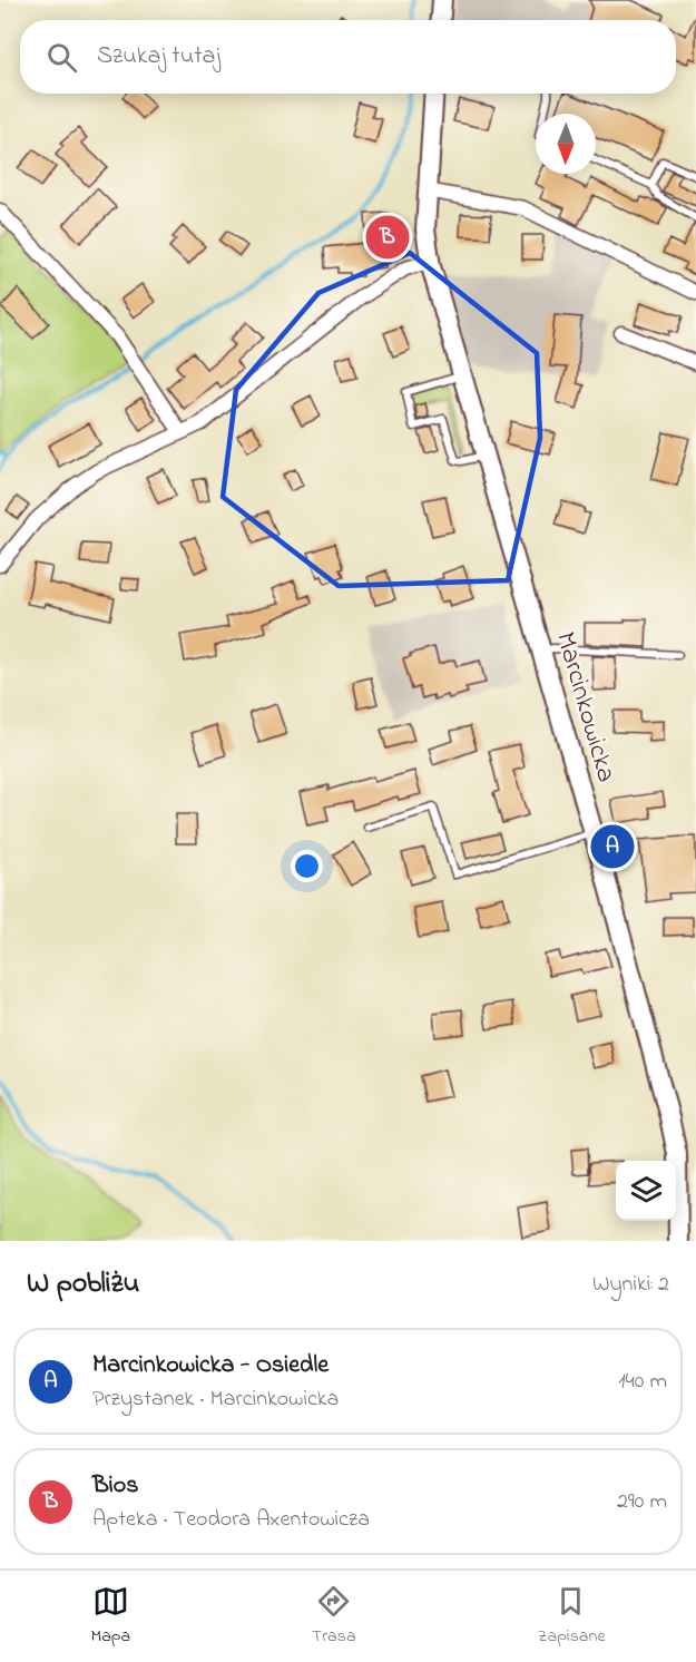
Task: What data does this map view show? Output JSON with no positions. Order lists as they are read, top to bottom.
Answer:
{
  "streets": {
    "street": ["Marcinkowicka"]
  },
  "north": "bottom",
  "page": {
    "search": "Szukaj tutaj",
    "pins": ["B", "A"],
    "heading": ["W pobliżu", "Wyniki: 2"],
    "list": [
      {
        "mark": "A",
        "name": "Marcinkowicka - Osiedle",
        "note": "Przystanek · Marcinkowicka",
        "value": "140 m"
      },
      {
        "mark": "B",
        "name": "Bios",
        "note": "Apteka · Teodora Axentowicza",
        "value": "290 m"
      }
    ],
    "nav": ["Mapa", "Trasa", "Zapisane"]
  }
}
